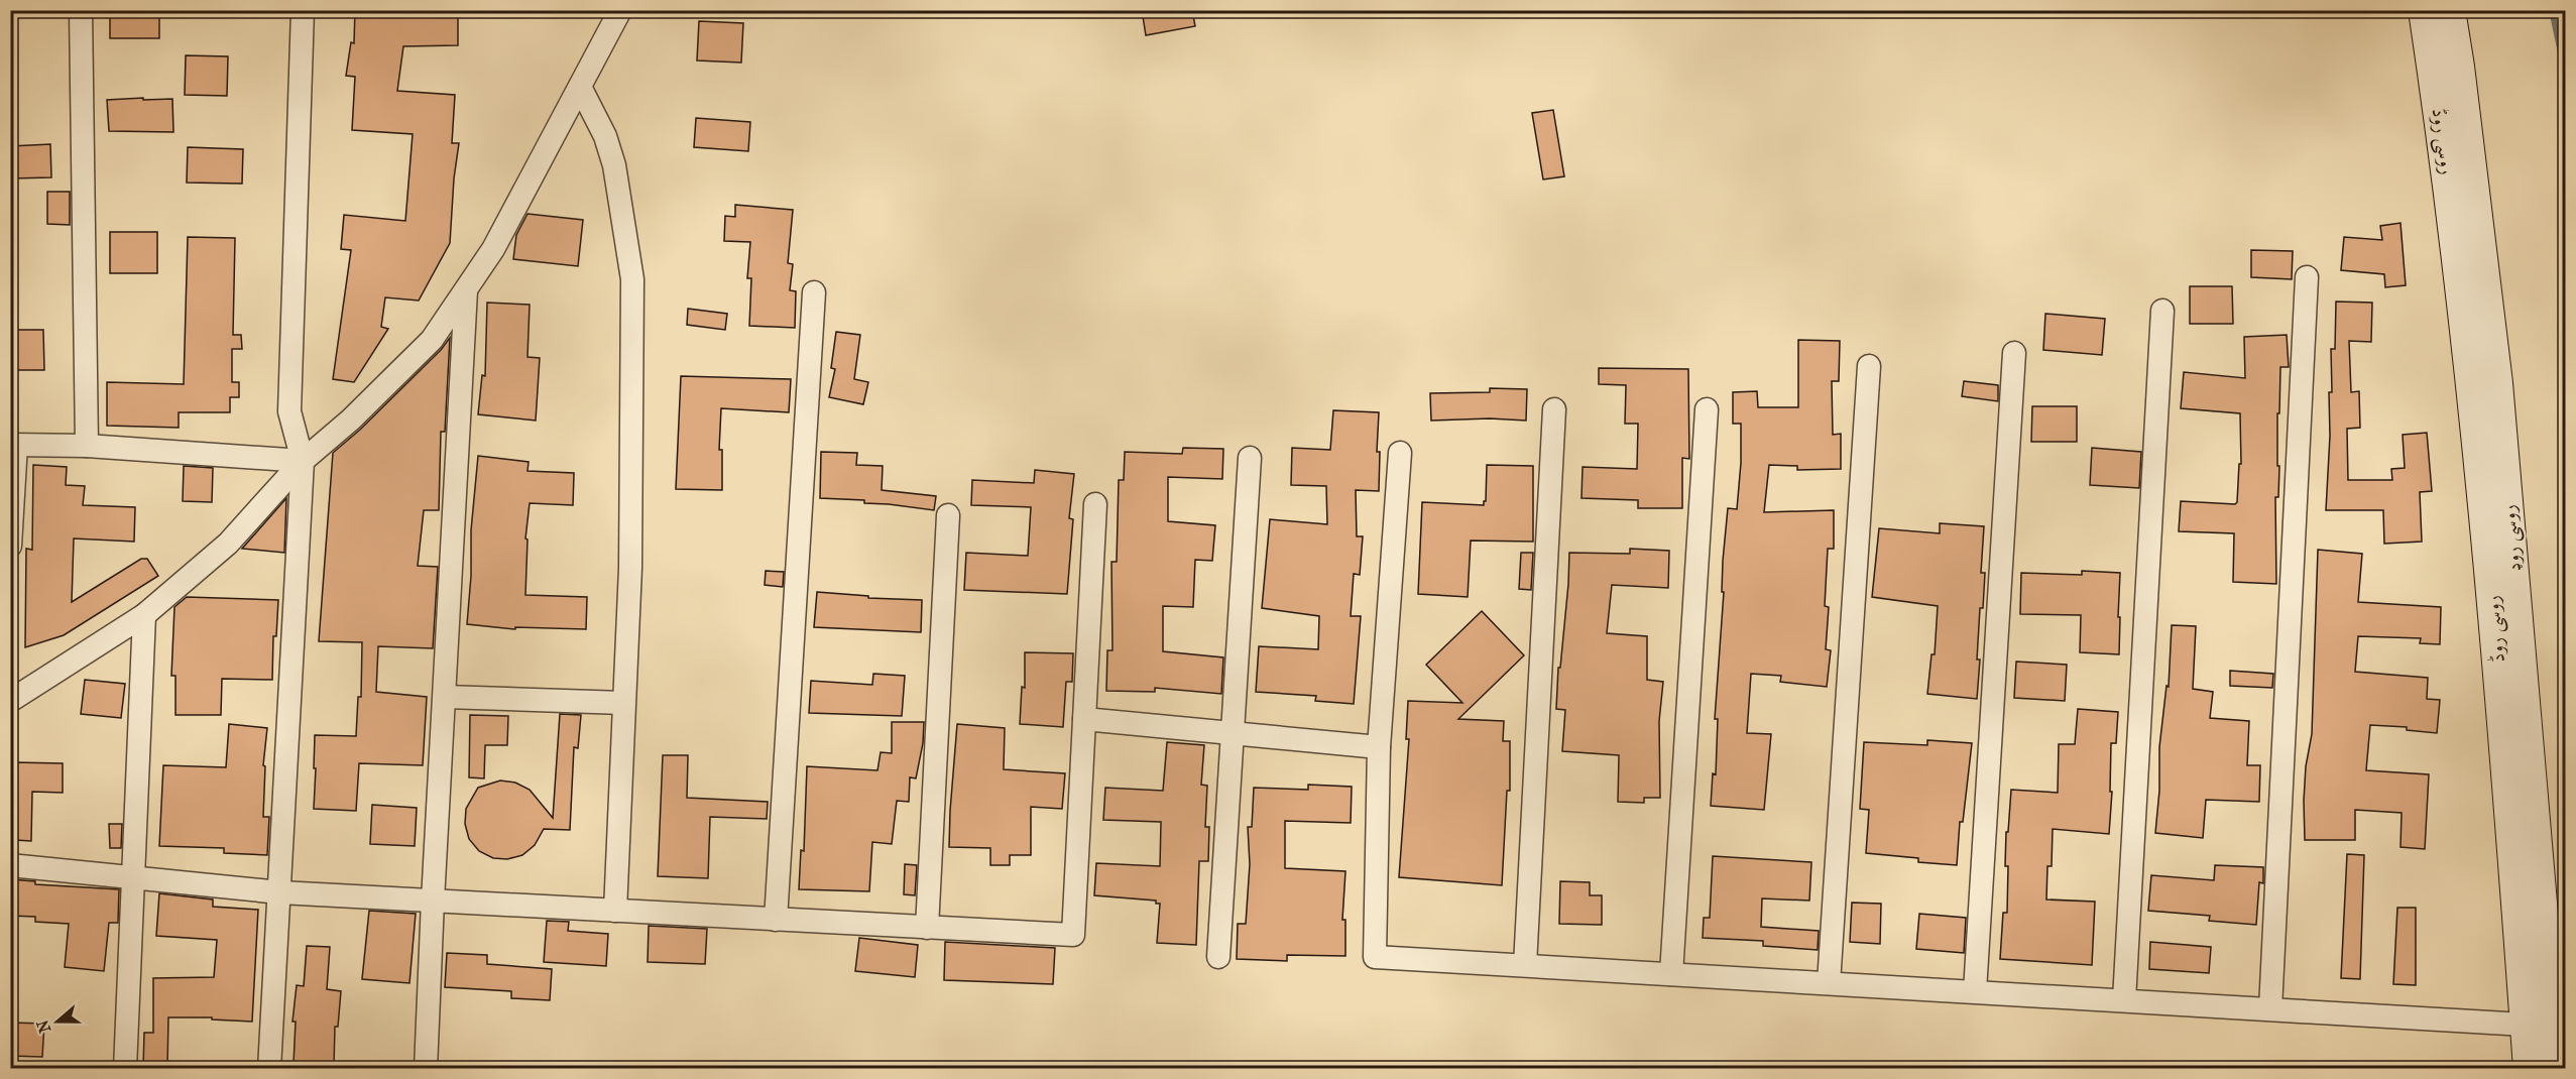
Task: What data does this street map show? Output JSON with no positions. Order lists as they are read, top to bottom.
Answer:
{
  "streets": {
    "main road": ["روسی روڈ", "روسی روډ"]
  },
  "crossings": [
    ["روسی روڈ", "روسی روډ"]
  ],
  "north": "left"
}
